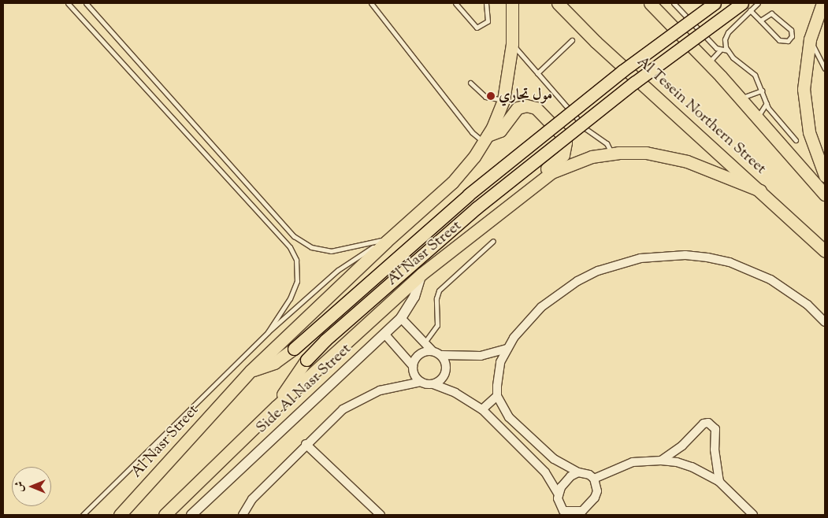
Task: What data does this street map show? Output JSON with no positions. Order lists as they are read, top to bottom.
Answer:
{
  "streets": {
    "main road": ["Al Tesein Northern Street", "Al Nasr Street"],
    "street": ["Side Al Nasr Street"]
  },
  "crossings": [
    ["Al Tesein Northern Street", "Al Nasr Street"],
    ["Al Nasr Street", "Side Al Nasr Street"]
  ],
  "places": ["مول تجاري"],
  "north": "left"
}
